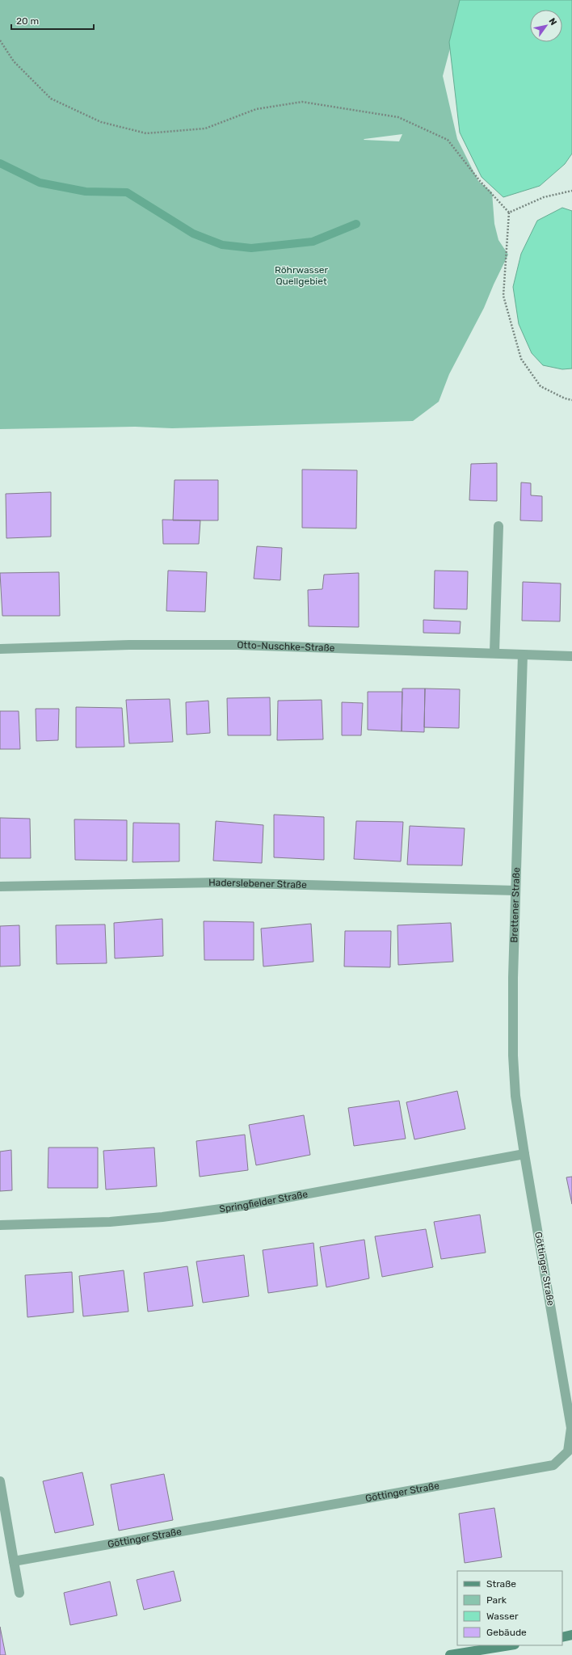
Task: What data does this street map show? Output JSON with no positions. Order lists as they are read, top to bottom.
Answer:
{
  "streets": {
    "street": [
      "Otto-Nuschke-Straße",
      "Haderslebener Straße",
      "Brettener Straße",
      "Springfielder Straße",
      "Göttinger Straße"
    ]
  },
  "crossings": [
    ["Otto-Nuschke-Straße", "Brettener Straße"],
    ["Haderslebener Straße", "Brettener Straße"],
    ["Brettener Straße", "Springfielder Straße"],
    ["Brettener Straße", "Göttinger Straße"],
    ["Springfielder Straße", "Göttinger Straße"]
  ],
  "parks": ["Röhrwasser Quellgebiet"],
  "legend": [
    "Straße",
    "Park",
    "Wasser",
    "Gebäude"
  ],
  "scale_bar": "20 m",
  "north": "top right"
}
